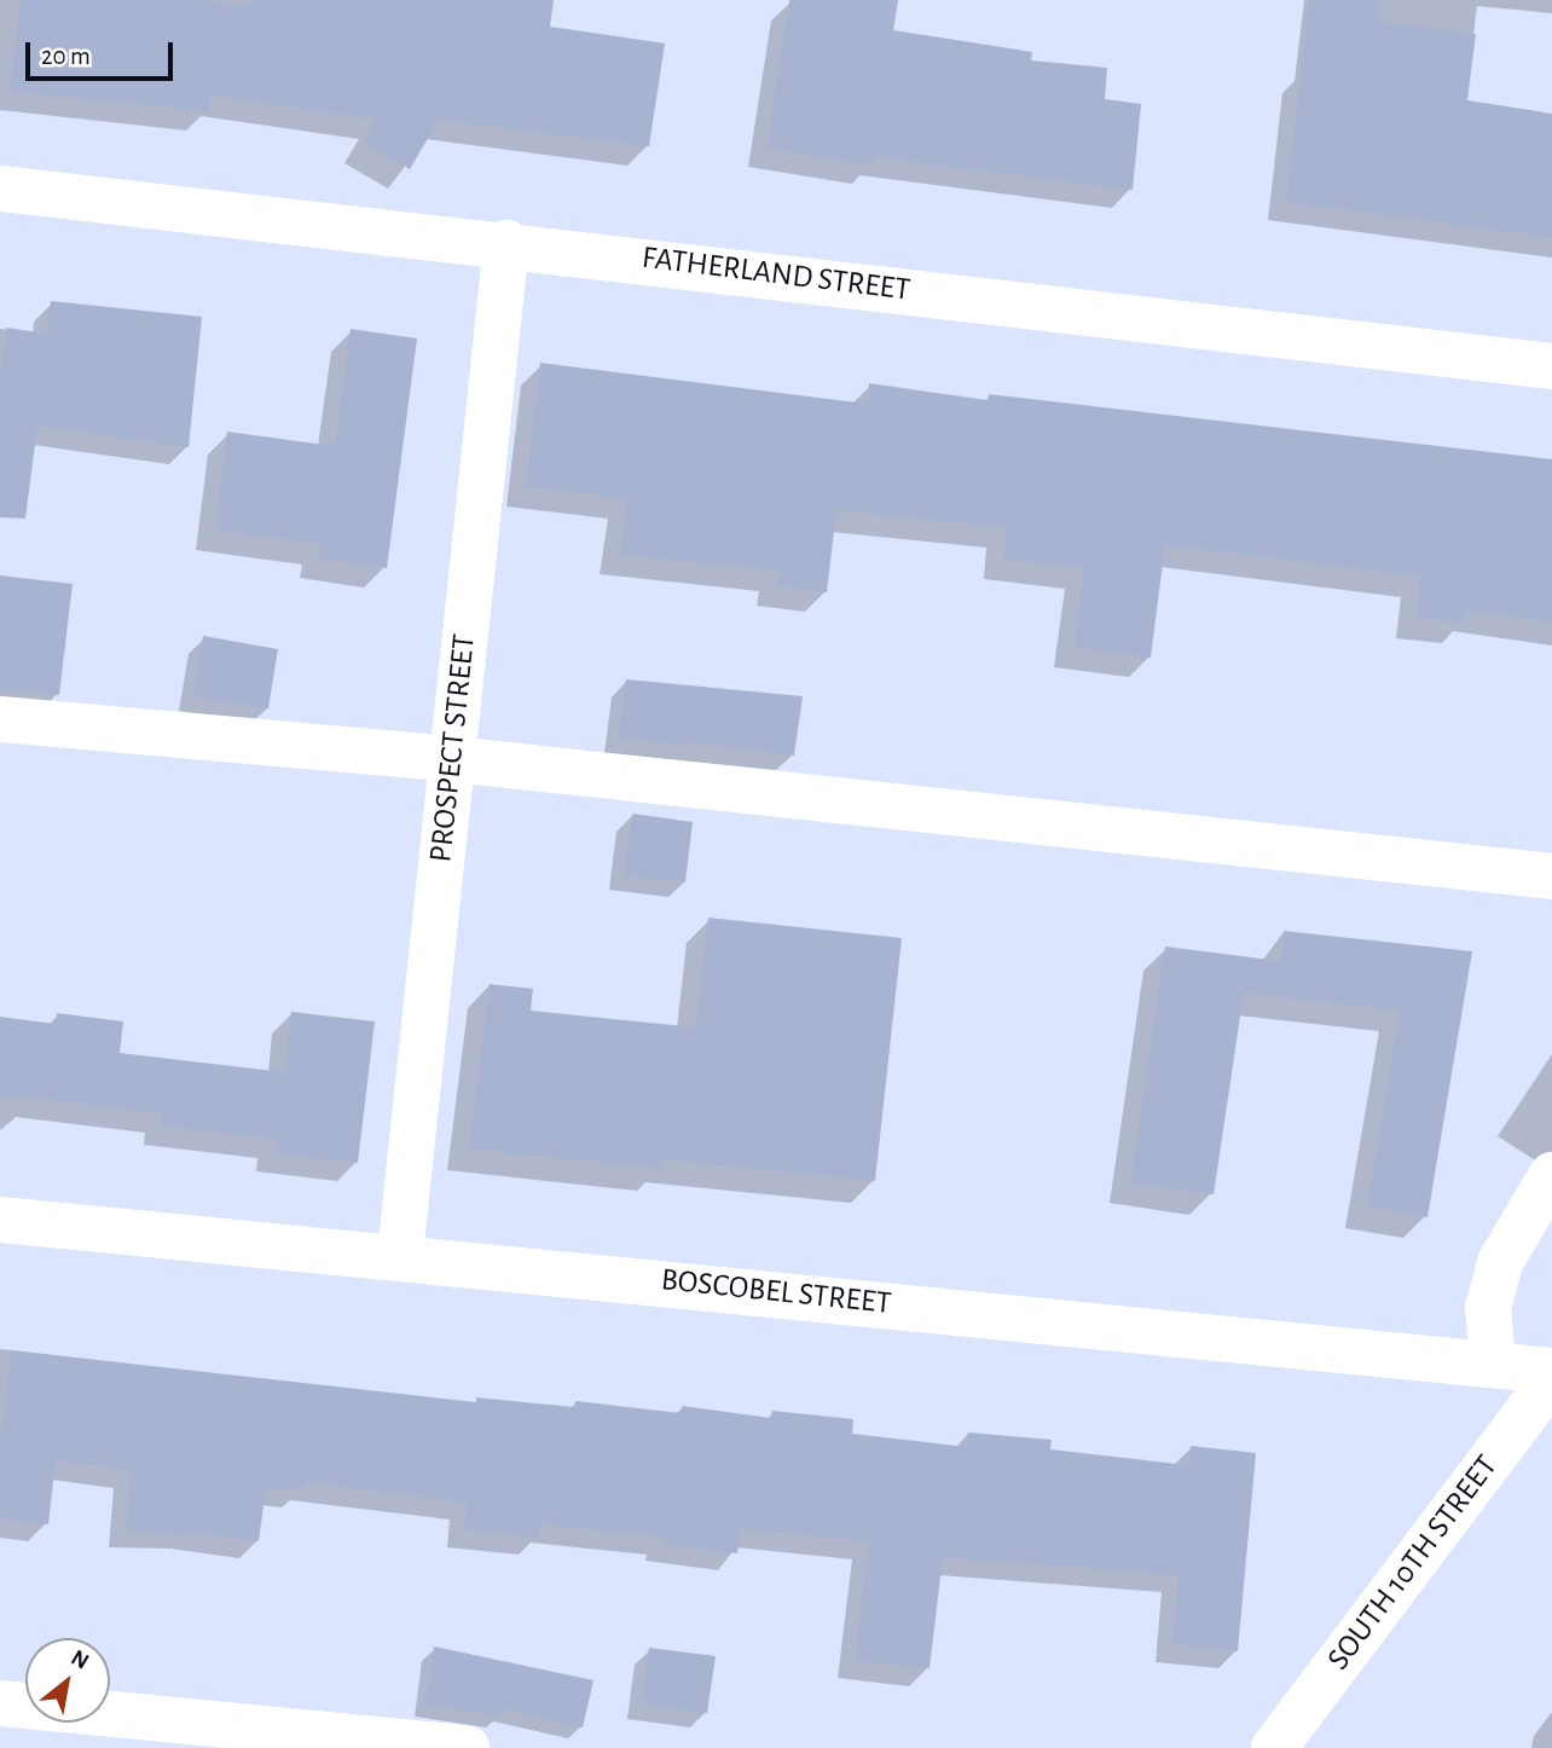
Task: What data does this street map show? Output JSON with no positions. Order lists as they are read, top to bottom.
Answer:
{
  "streets": {
    "street": [
      "FATHERLAND STREET",
      "PROSPECT STREET",
      "BOSCOBEL STREET",
      "SOUTH 10TH STREET"
    ]
  },
  "crossings": [
    ["FATHERLAND STREET", "PROSPECT STREET"],
    ["PROSPECT STREET", "BOSCOBEL STREET"]
  ],
  "scale_bar": "20 m",
  "north": "top right"
}
